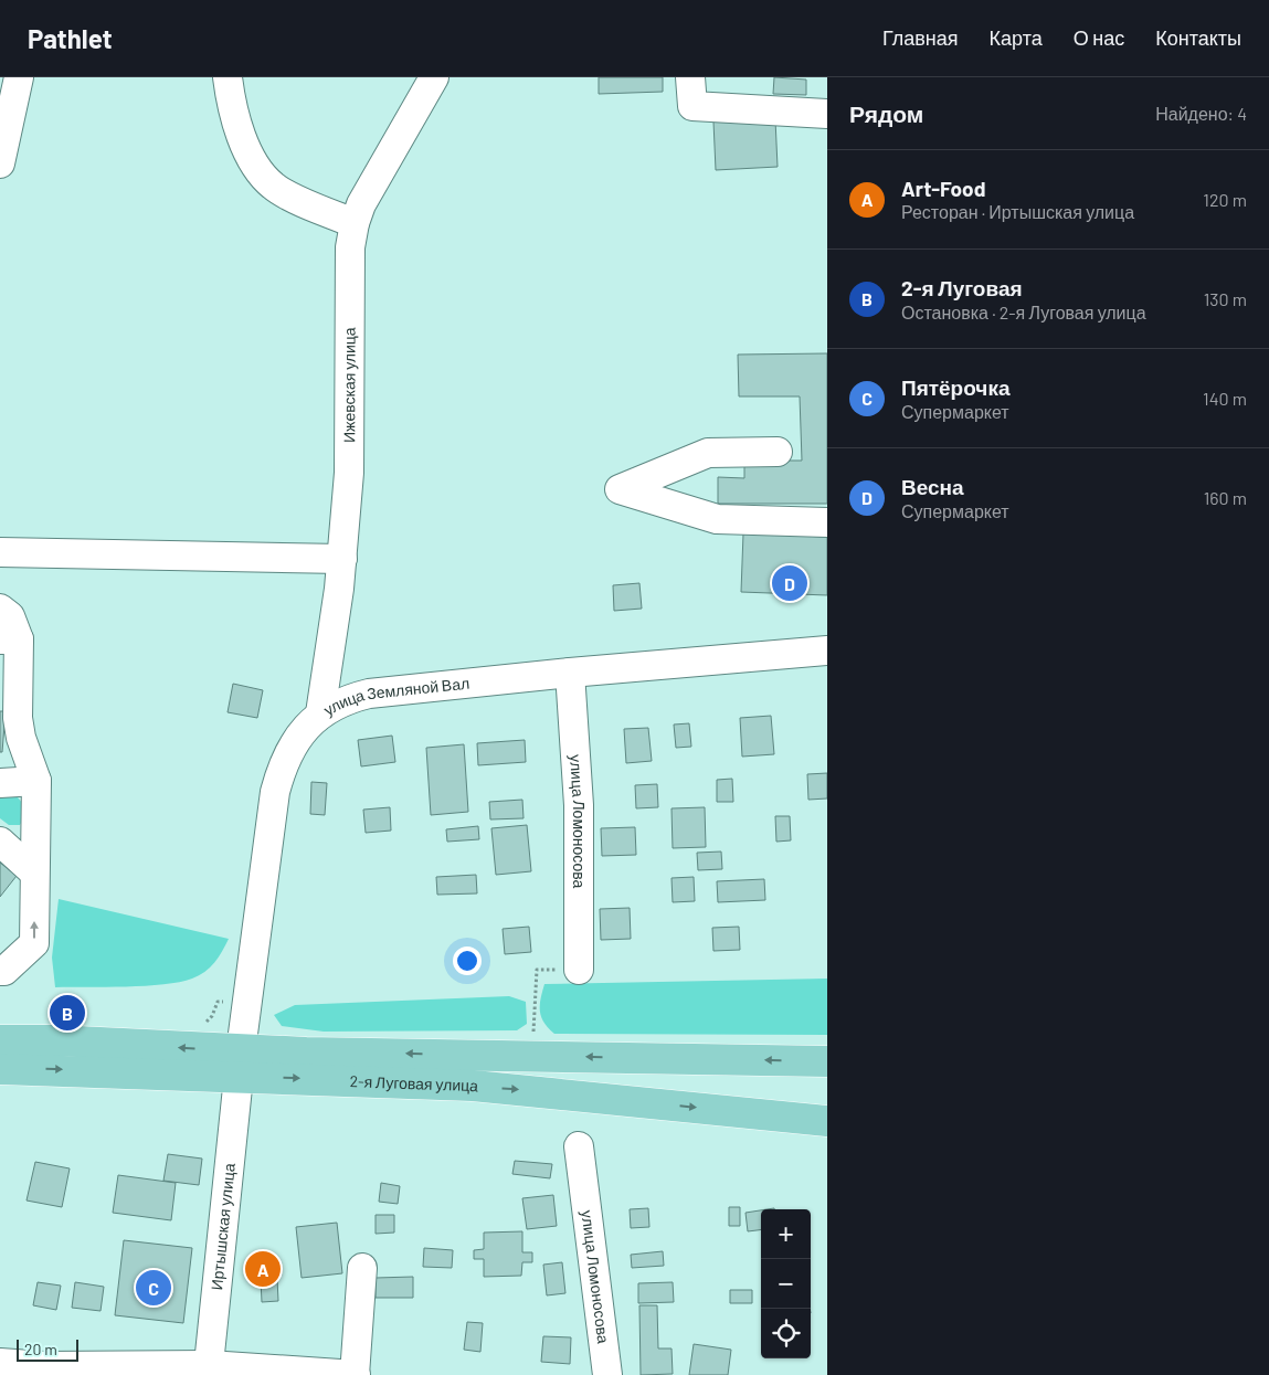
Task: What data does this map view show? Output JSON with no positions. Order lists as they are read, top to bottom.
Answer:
{
  "streets": {
    "main road": ["2-я Луговая улица"],
    "street": [
      "Ижевская улица",
      "улица Земляной Вал",
      "улица Ломоносова",
      "Иртышская улица"
    ]
  },
  "crossings": [
    ["Ижевская улица", "улица Земляной Вал"],
    ["улица Земляной Вал", "улица Ломоносова"],
    ["улица Земляной Вал", "2-я Луговая улица"],
    ["улица Земляной Вал", "Иртышская улица"],
    ["2-я Луговая улица", "Иртышская улица"]
  ],
  "scale_bar": "20 m",
  "page": {
    "header": "Pathlet",
    "nav": [
      "Главная",
      "Карта",
      "О нас",
      "Контакты"
    ],
    "heading": ["Рядом", "Найдено: 4"],
    "list": [
      {
        "mark": "A",
        "name": "Art-Food",
        "note": "Ресторан · Иртышская улица",
        "value": "120 m"
      },
      {
        "mark": "B",
        "name": "2-я Луговая",
        "note": "Остановка · 2-я Луговая улица",
        "value": "130 m"
      },
      {
        "mark": "C",
        "name": "Пятёрочка",
        "note": "Супермаркет",
        "value": "140 m"
      },
      {
        "mark": "D",
        "name": "Весна",
        "note": "Супермаркет",
        "value": "160 m"
      }
    ],
    "pins": [
      "D",
      "B",
      "A",
      "C"
    ],
    "map_buttons": ["+", "−"],
    "scale": "20 m"
  }
}
